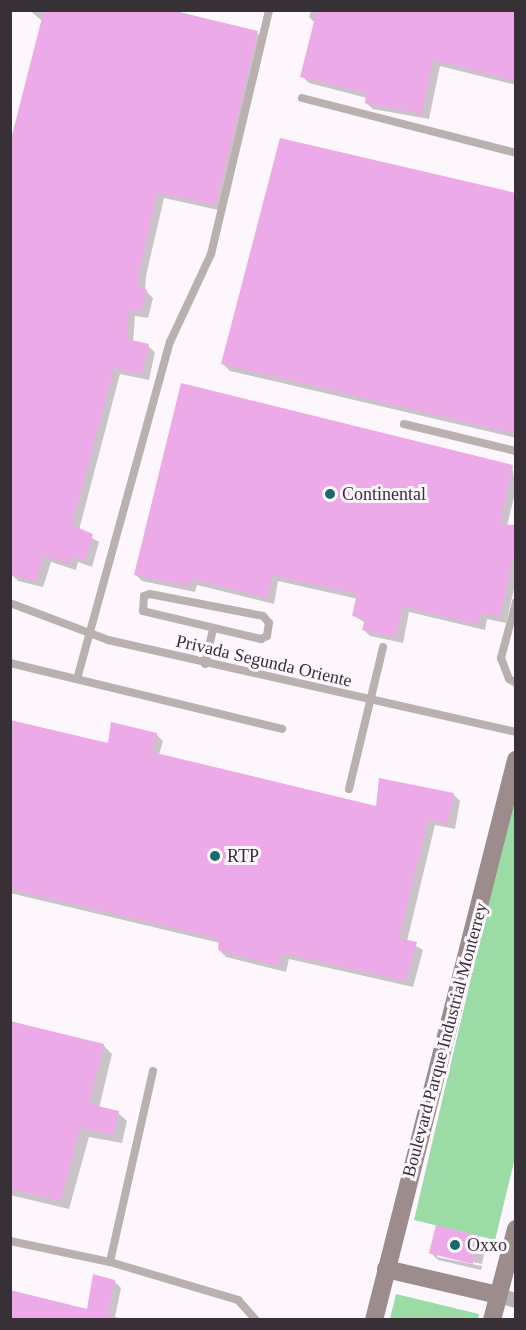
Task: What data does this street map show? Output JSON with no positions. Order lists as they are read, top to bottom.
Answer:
{
  "streets": {
    "street": ["Boulevard Parque Industrial Monterrey"],
    "lane": ["Privada Segunda Oriente"]
  },
  "places": ["Continental", "RTP", "Oxxo"]
}
